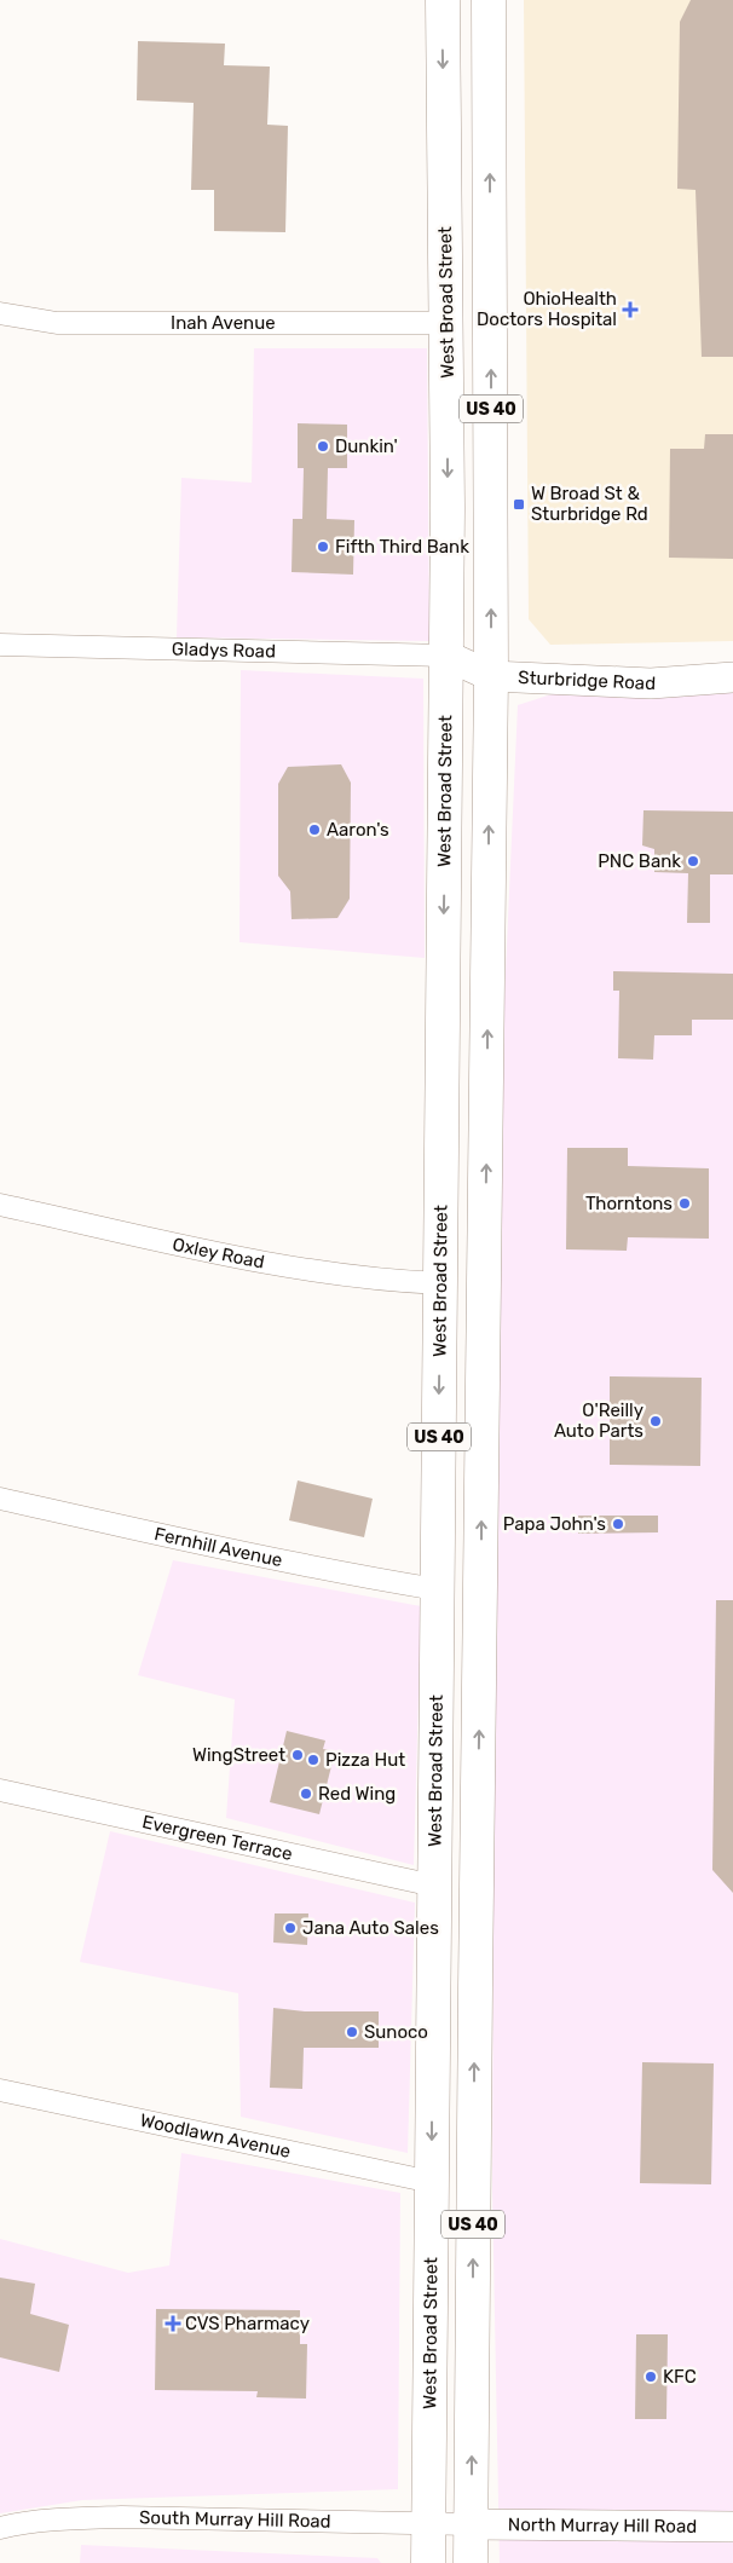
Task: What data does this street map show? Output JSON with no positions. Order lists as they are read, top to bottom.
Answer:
{
  "streets": {
    "main road": ["West Broad Street", "US 40"],
    "street": [
      "Inah Avenue",
      "Gladys Road",
      "Sturbridge Road",
      "Oxley Road",
      "Fernhill Avenue",
      "Evergreen Terrace",
      "Woodlawn Avenue",
      "South Murray Hill Road",
      "North Murray Hill Road"
    ]
  },
  "crossings": [
    ["West Broad Street", "Inah Avenue"],
    ["West Broad Street", "Gladys Road"],
    ["West Broad Street", "Sturbridge Road"],
    ["West Broad Street", "Oxley Road"],
    ["West Broad Street", "Fernhill Avenue"],
    ["West Broad Street", "Evergreen Terrace"],
    ["West Broad Street", "Woodlawn Avenue"],
    ["West Broad Street", "South Murray Hill Road"],
    ["US 40", "Sturbridge Road"],
    ["US 40", "South Murray Hill Road"],
    ["US 40", "North Murray Hill Road"],
    ["Gladys Road", "Sturbridge Road"],
    ["South Murray Hill Road", "North Murray Hill Road"]
  ],
  "places": {
    "health": ["OhioHealth Doctors Hospital", "CVS Pharmacy"],
    "other": [
      "Dunkin'",
      "Fifth Third Bank",
      "Aaron's",
      "PNC Bank",
      "Thorntons",
      "O'Reilly Auto Parts",
      "Papa John's",
      "WingStreet",
      "Pizza Hut",
      "Red Wing",
      "Jana Auto Sales",
      "Sunoco",
      "KFC"
    ],
    "transit": ["W Broad St & Sturbridge Rd"]
  }
}
